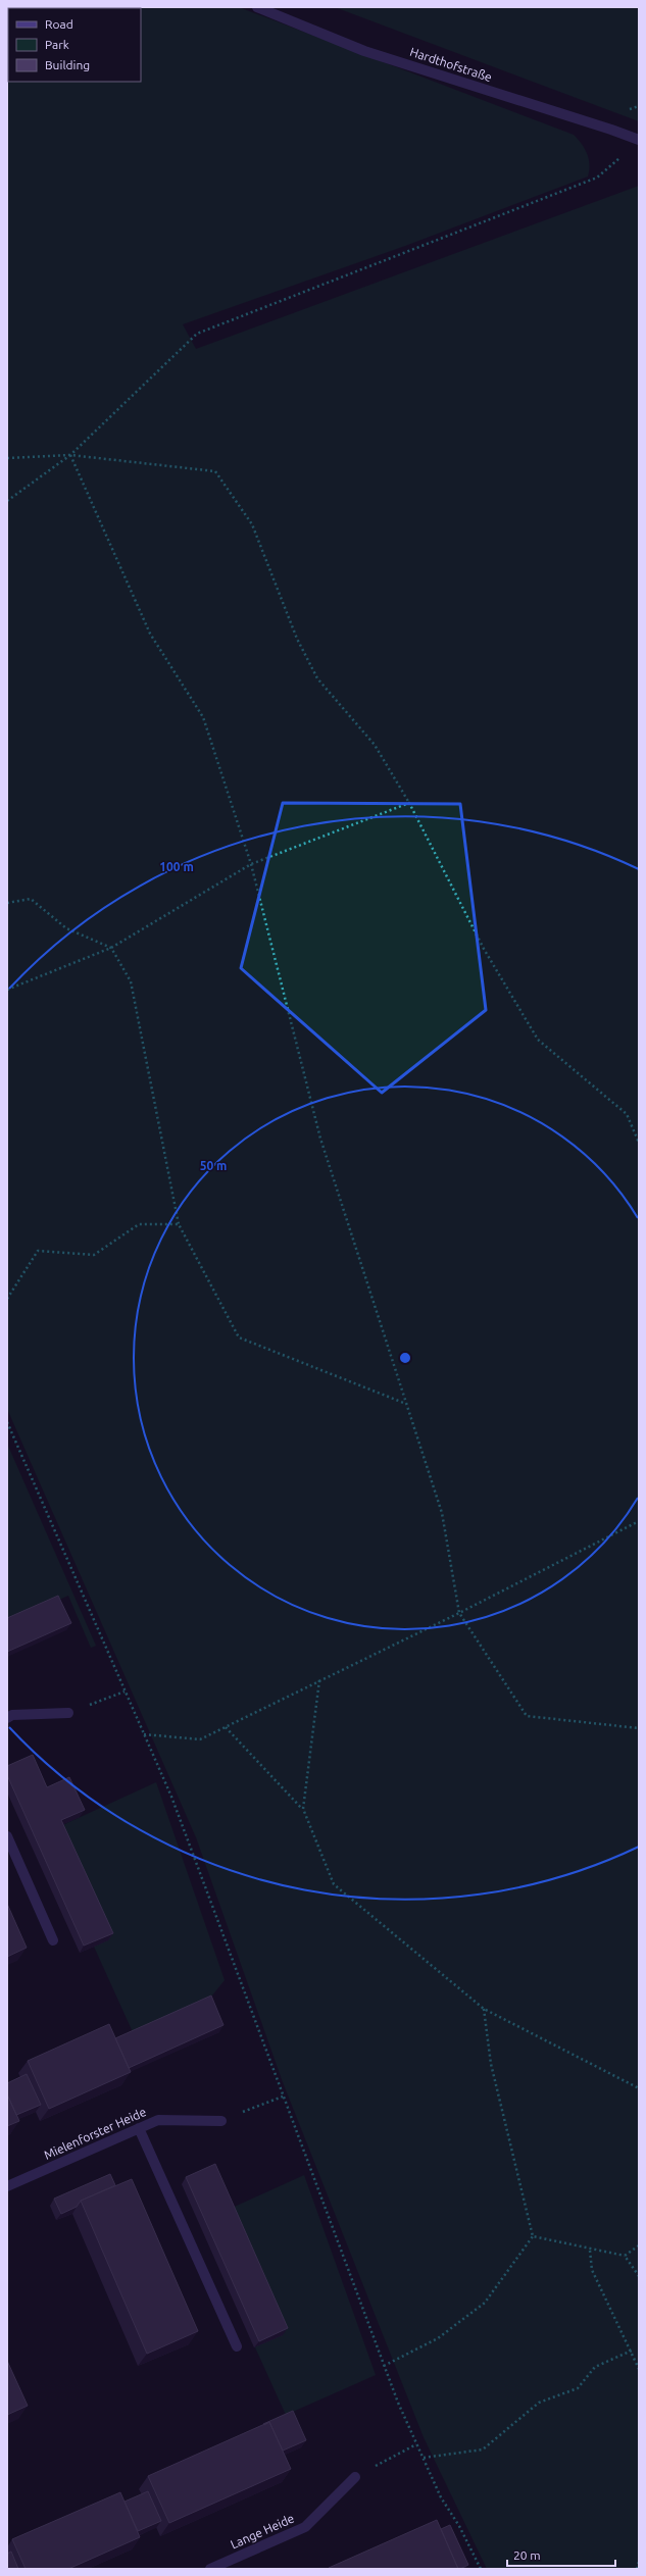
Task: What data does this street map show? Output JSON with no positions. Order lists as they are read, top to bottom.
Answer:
{
  "streets": {
    "street": ["Hardthofstraße", "Mielenforster Heide", "Lange Heide"]
  },
  "legend": ["Road", "Park", "Building"],
  "scale_bar": "20 m",
  "rings": ["100 m", "50 m"]
}
